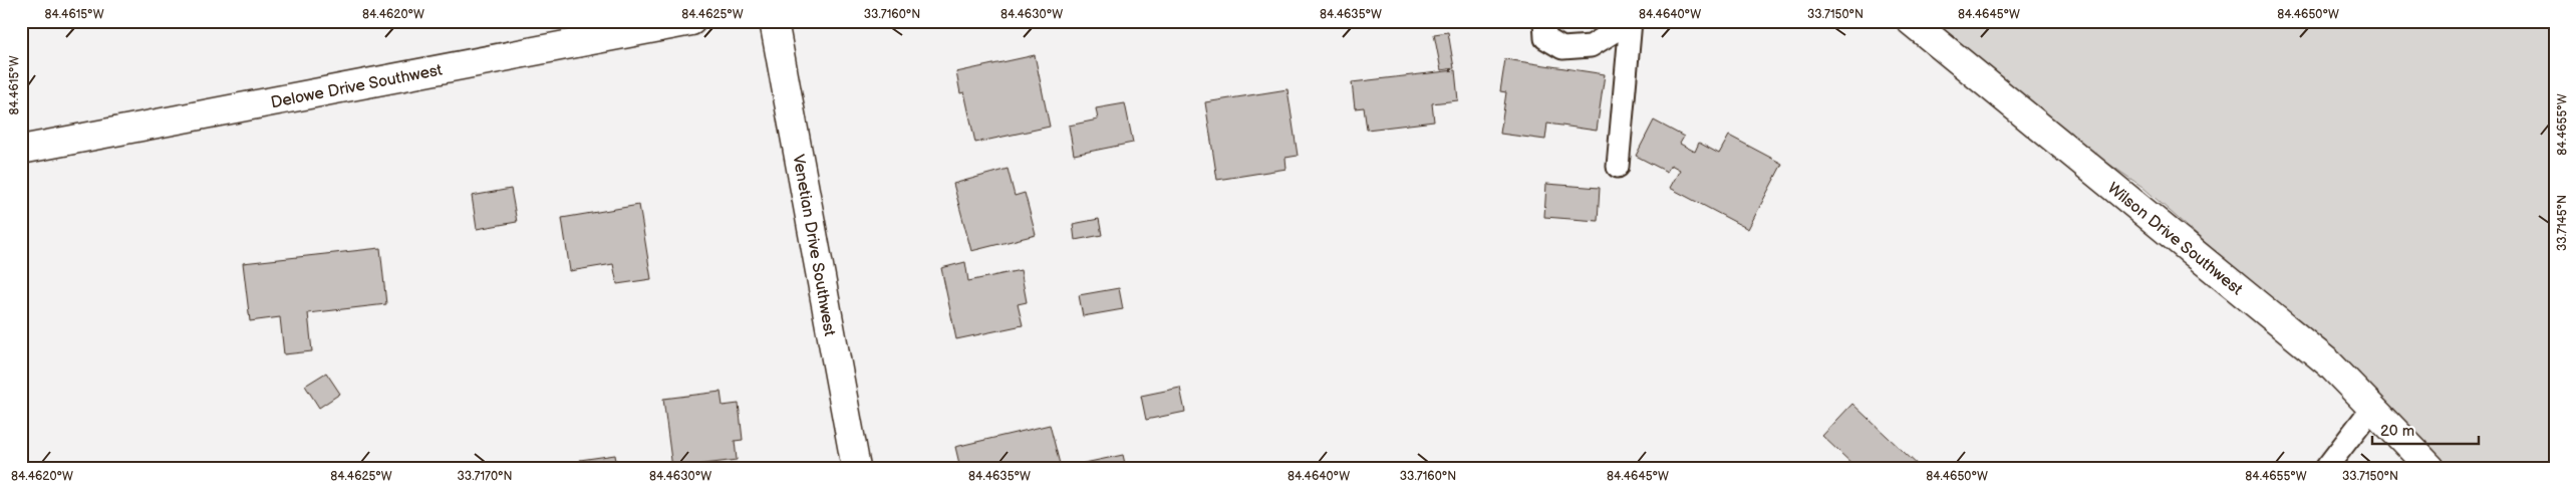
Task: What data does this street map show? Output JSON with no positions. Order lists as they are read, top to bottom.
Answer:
{
  "streets": {
    "street": ["Delowe Drive Southwest", "Wilson Drive Southwest", "Venetian Drive Southwest"]
  },
  "scale_bar": "20 m",
  "coordinates": [
    "84.4615°W",
    "84.4620°W",
    "84.4625°W",
    "33.7160°N",
    "84.4630°W",
    "84.4635°W",
    "84.4640°W",
    "33.7150°N",
    "84.4645°W",
    "84.4650°W",
    "84.4655°W",
    "33.7145°N",
    "33.7170°N"
  ]
}
